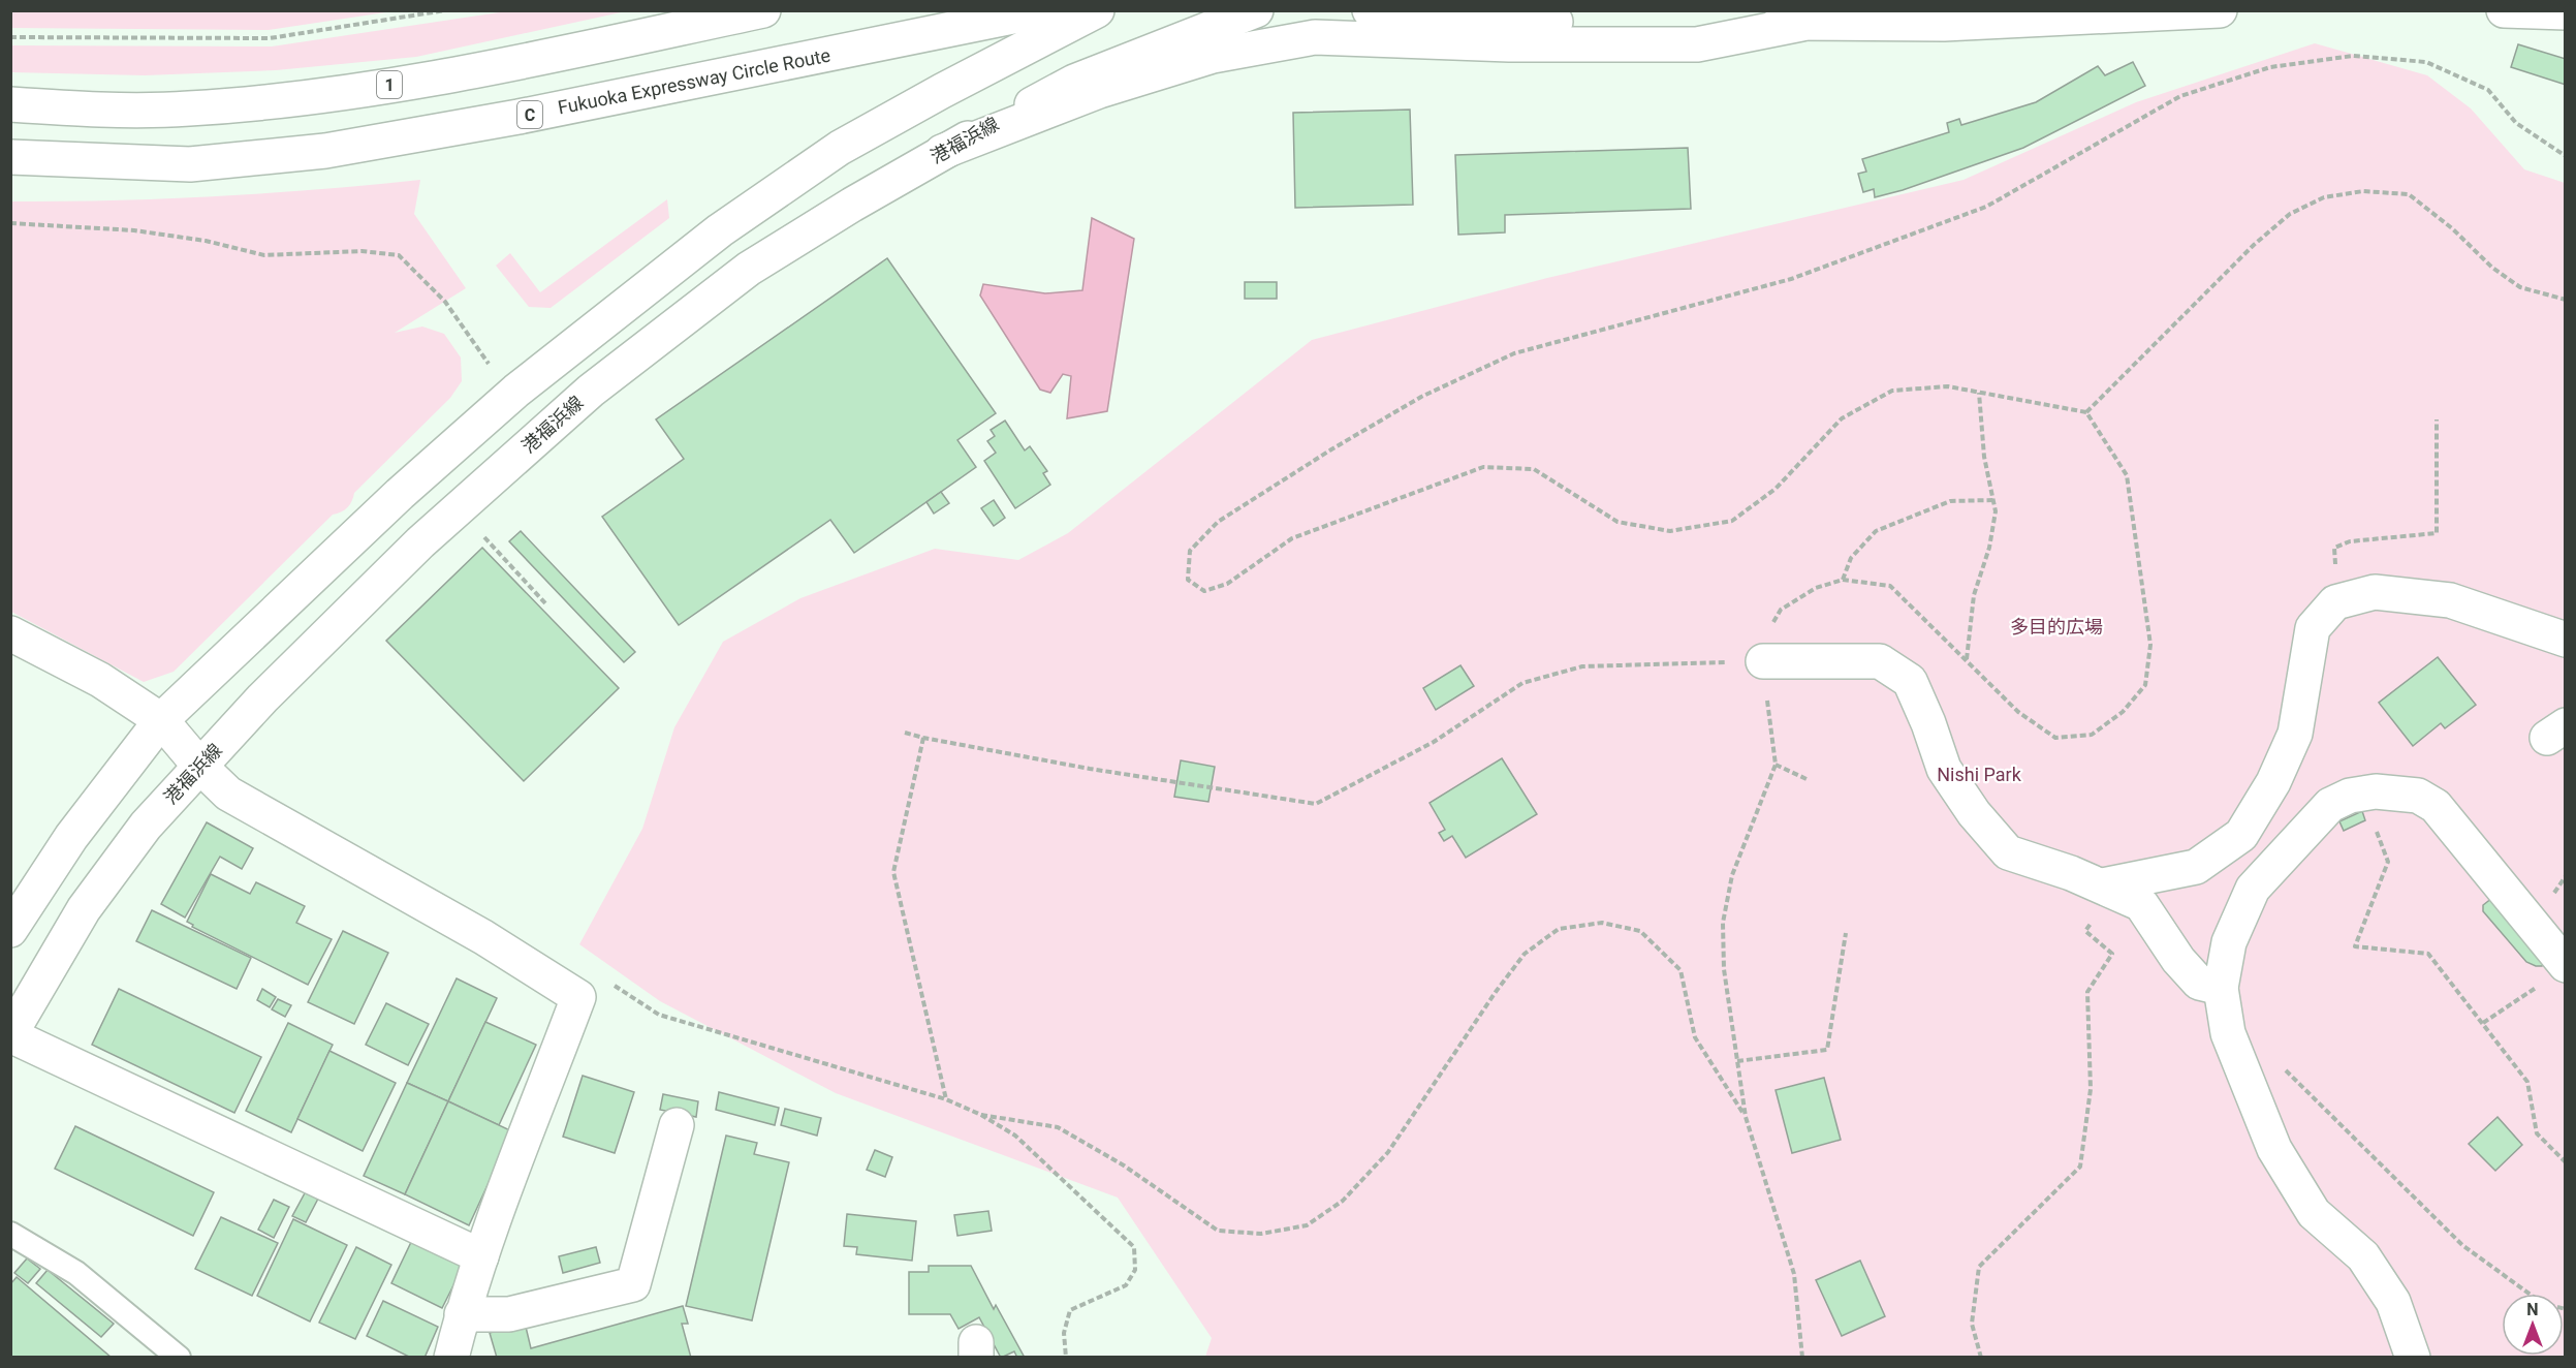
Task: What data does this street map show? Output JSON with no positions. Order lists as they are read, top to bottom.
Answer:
{
  "streets": {
    "main road": [
      "Fukuoka Expressway Circle Route",
      "1",
      "C",
      "港福浜線"
    ]
  },
  "parks": ["多目的広場", "Nishi Park"],
  "north": "top"
}
